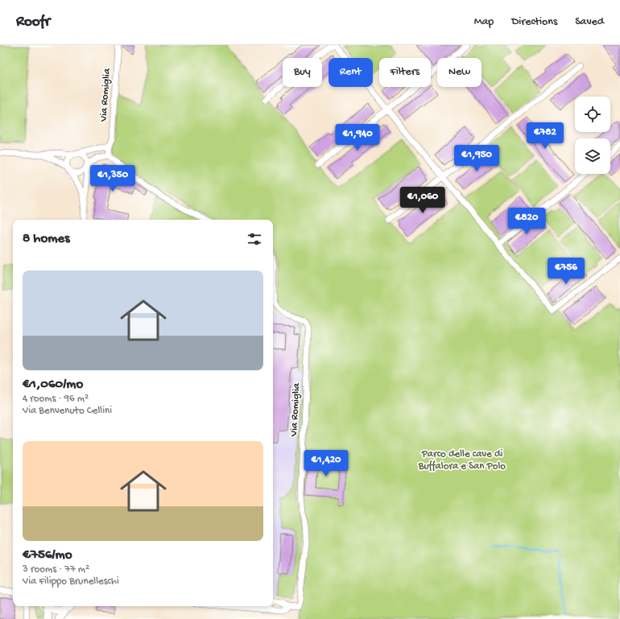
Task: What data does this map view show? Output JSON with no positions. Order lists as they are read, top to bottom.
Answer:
{
  "streets": {
    "street": ["Via Romiglia"]
  },
  "parks": ["Parco delle cave di Buffalora e San Polo"],
  "page": {
    "header": "Roofr",
    "nav": ["Map", "Directions", "Saved"],
    "chip": [
      "Buy",
      "Rent",
      "Filters",
      "New"
    ],
    "price": [
      "€782",
      "€1,940",
      "€1,950",
      "€1,350",
      "€1,060",
      "€820",
      "€756",
      "€1,420"
    ],
    "heading": "8 homes",
    "list": [
      {
        "name": "€1,060/mo",
        "note": "4 rooms · 96 m² · Via Benvenuto Cellini"
      },
      {
        "name": "€756/mo",
        "note": "3 rooms · 77 m² · Via Filippo Brunelleschi"
      }
    ]
  }
}
